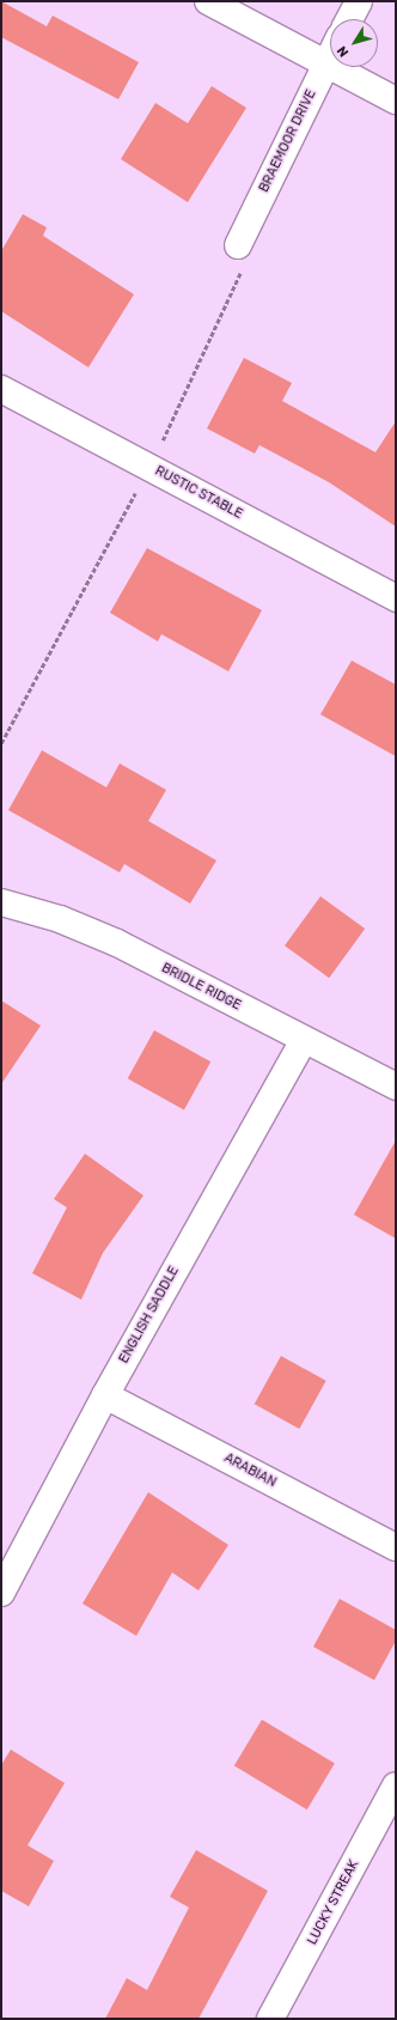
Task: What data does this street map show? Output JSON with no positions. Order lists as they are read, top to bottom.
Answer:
{
  "streets": {
    "street": [
      "BRAEMOOR DRIVE",
      "RUSTIC STABLE",
      "BRIDLE RIDGE",
      "ENGLISH SADDLE",
      "ARABIAN",
      "LUCKY STREAK"
    ]
  },
  "crossings": [
    ["BRIDLE RIDGE", "ENGLISH SADDLE"],
    ["ENGLISH SADDLE", "ARABIAN"]
  ],
  "north": "bottom left"
}
